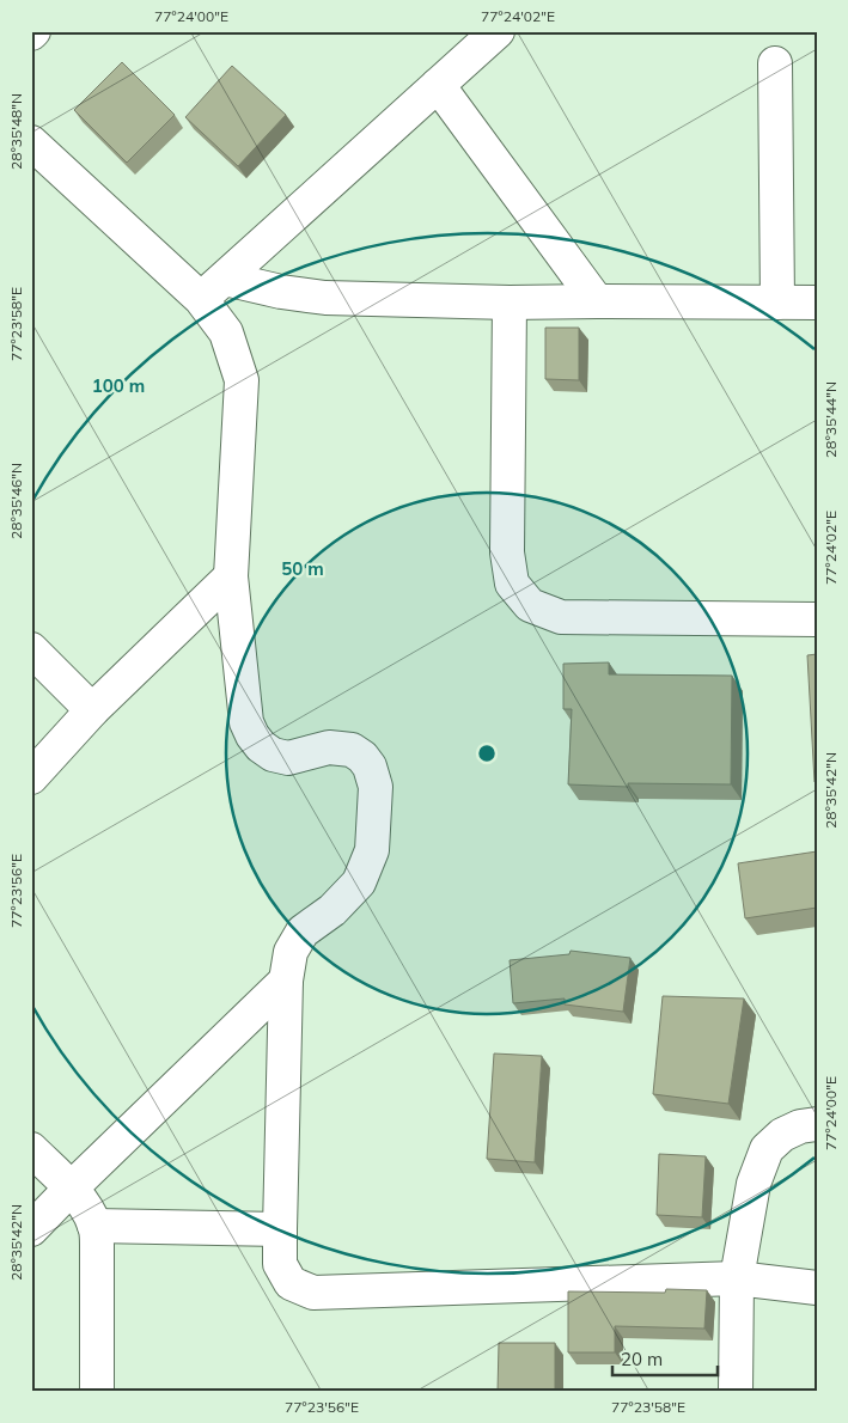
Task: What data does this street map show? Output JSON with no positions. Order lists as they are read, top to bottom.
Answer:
{
  "scale_bar": "20 m",
  "coordinates": [
    "77°24'00\"E",
    "77°24'02\"E",
    "28°35'48\"N",
    "77°23'58\"E",
    "28°35'44\"N",
    "28°35'46\"N",
    "28°35'42\"N",
    "77°23'56\"E"
  ],
  "rings": ["100 m", "50 m"]
}
